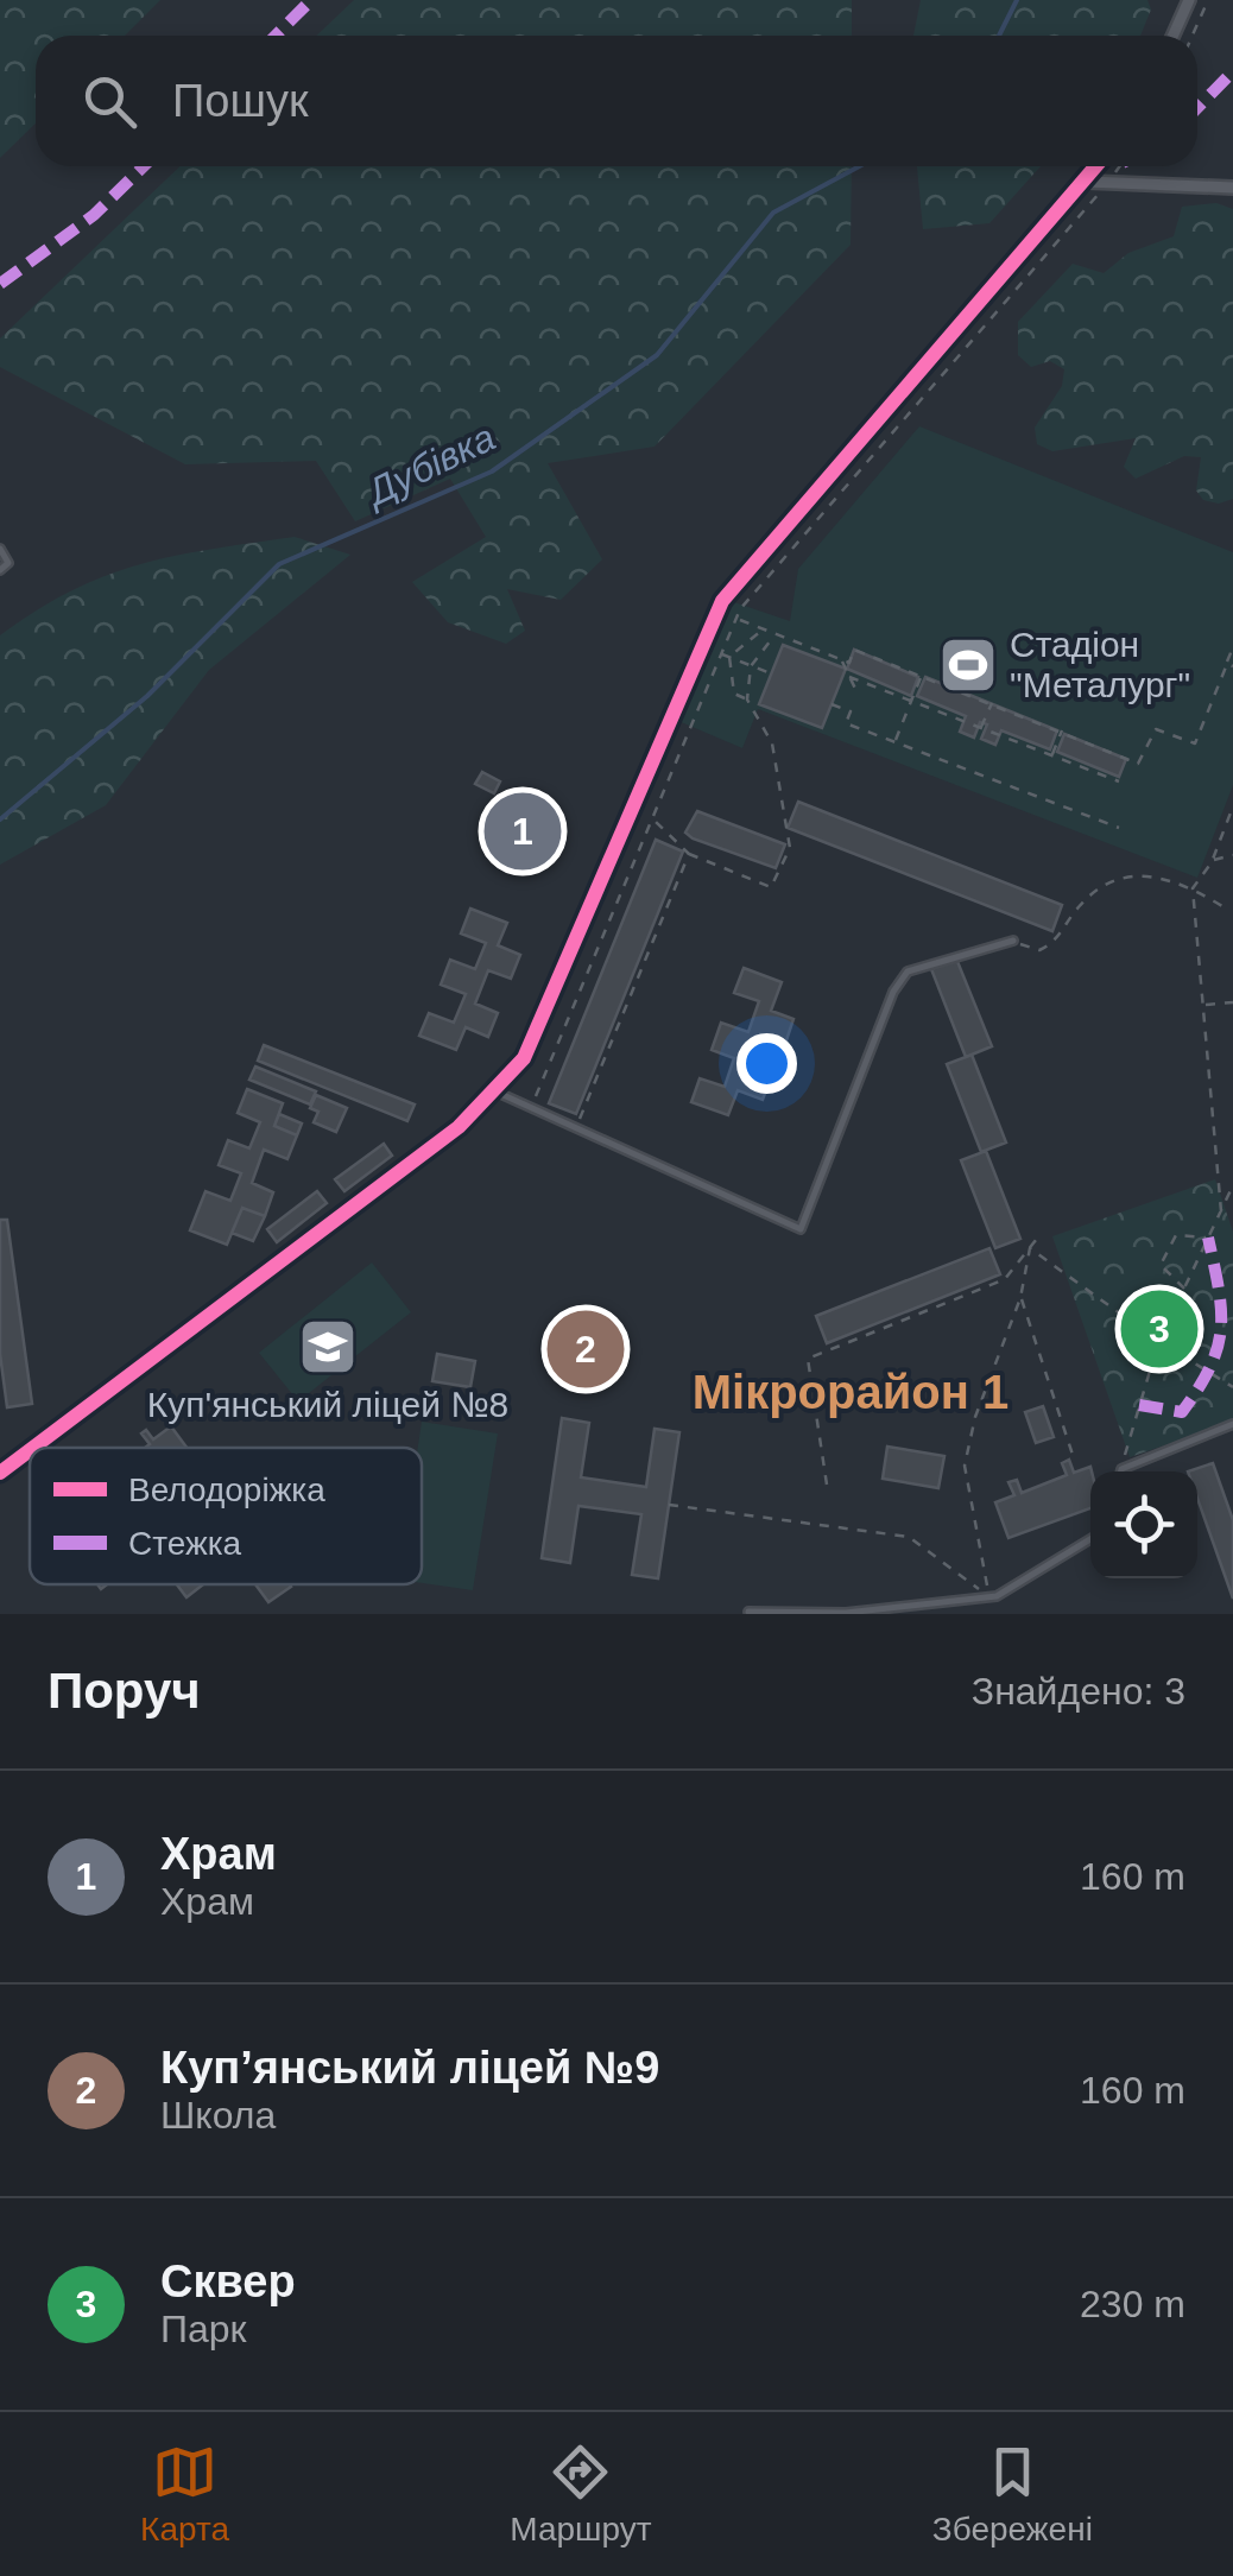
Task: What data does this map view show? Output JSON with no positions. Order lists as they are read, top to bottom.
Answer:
{
  "districts": ["Мікрорайон 1"],
  "water": ["Дубівка"],
  "places": {
    "sports": ["Стадіон \"Металург\""],
    "school or university": ["Куп'янський ліцей №8"]
  },
  "legend": ["Велодоріжка", "Стежка"],
  "page": {
    "search": "Пошук",
    "pins": ["1", "3", "2"],
    "heading": ["Поруч", "Знайдено: 3"],
    "list": [
      {
        "mark": "1",
        "name": "Храм",
        "note": "Храм",
        "value": "160 m"
      },
      {
        "mark": "2",
        "name": "Куп’янський ліцей №9",
        "note": "Школа",
        "value": "160 m"
      },
      {
        "mark": "3",
        "name": "Сквер",
        "note": "Парк",
        "value": "230 m"
      }
    ],
    "nav": ["Карта", "Маршрут", "Збережені"]
  }
}
